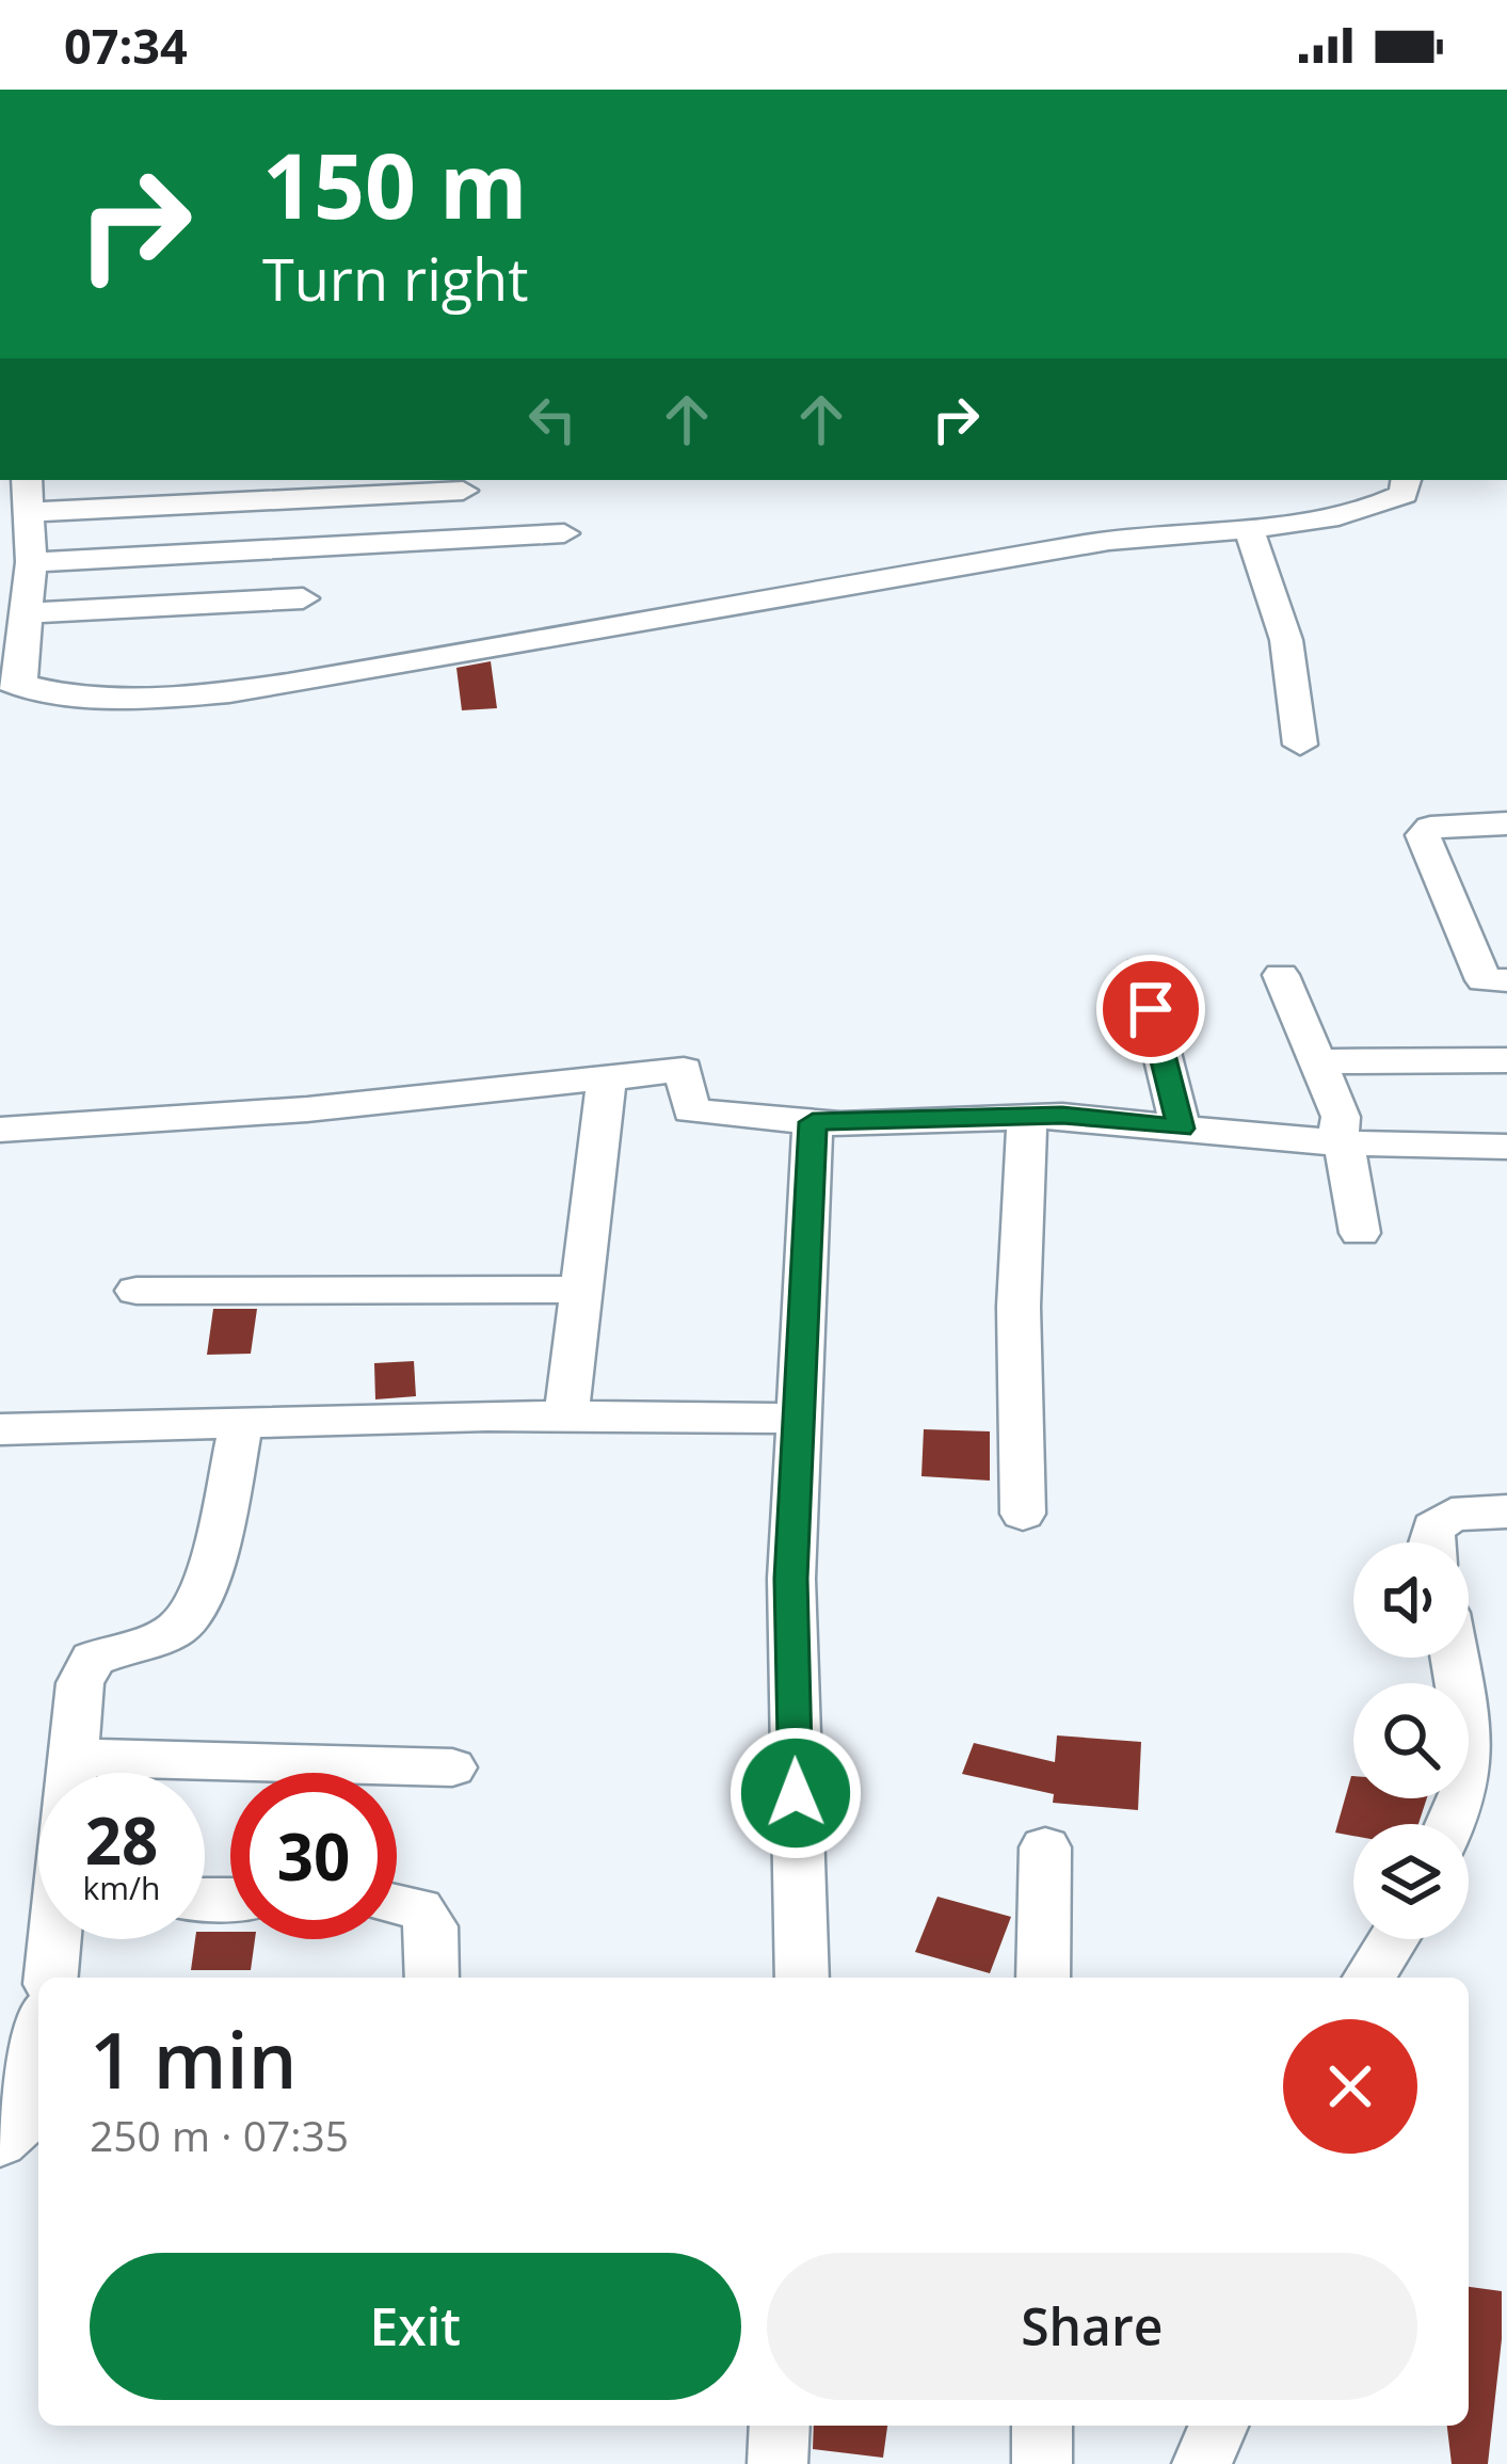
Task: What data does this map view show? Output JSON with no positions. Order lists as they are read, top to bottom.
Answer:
{
  "page": {
    "status": "07:34",
    "turn": ["150 m", "Turn right"],
    "speed": "28 km/h",
    "limit": "30",
    "heading": ["1 min", "250 m · 07:35"],
    "buttons": ["Exit", "Share"]
  }
}
